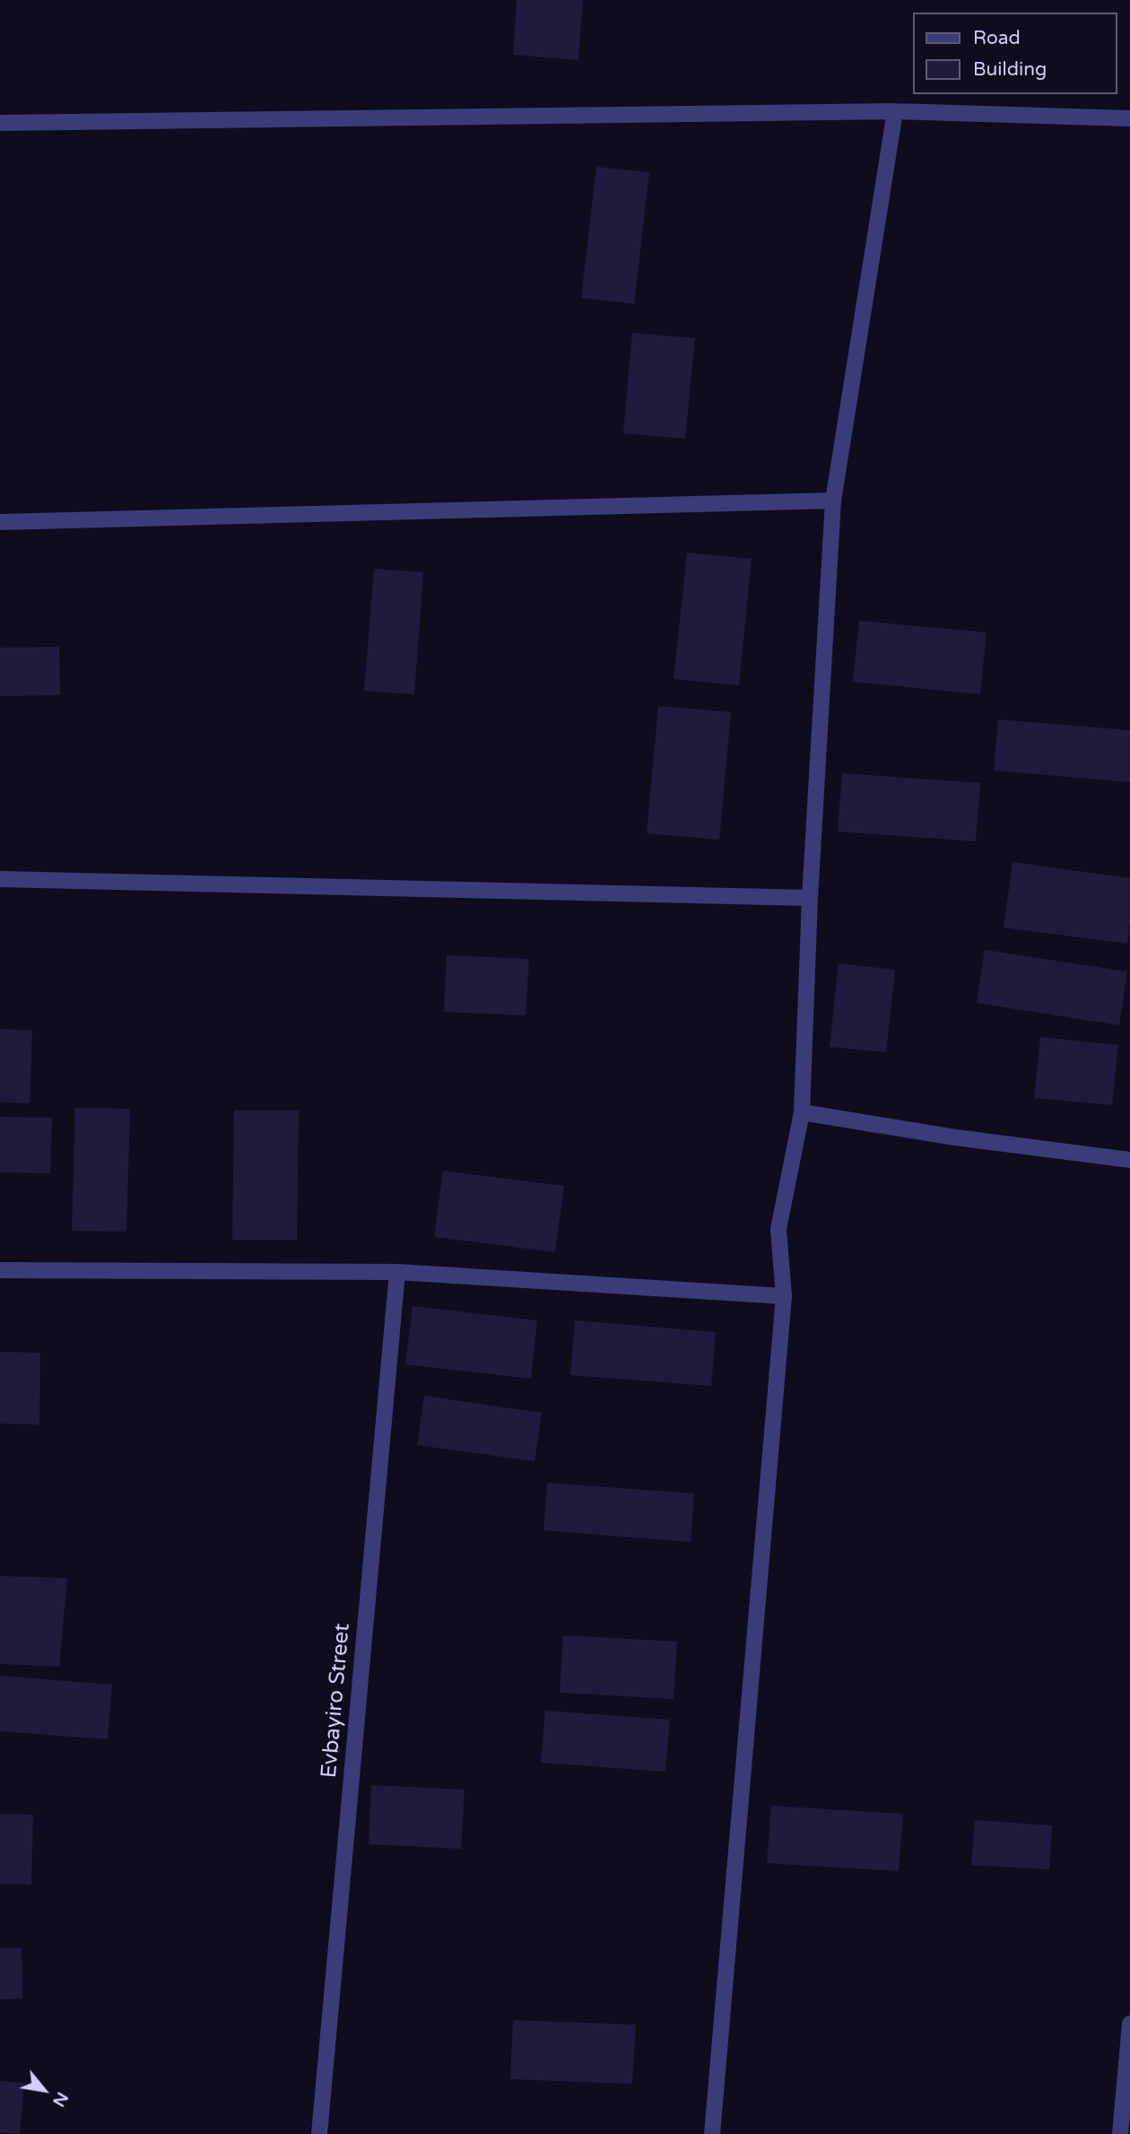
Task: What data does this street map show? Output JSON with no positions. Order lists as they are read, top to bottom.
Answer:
{
  "streets": {
    "street": ["Evbayiro Street"]
  },
  "legend": ["Road", "Building"],
  "north": "bottom right"
}
